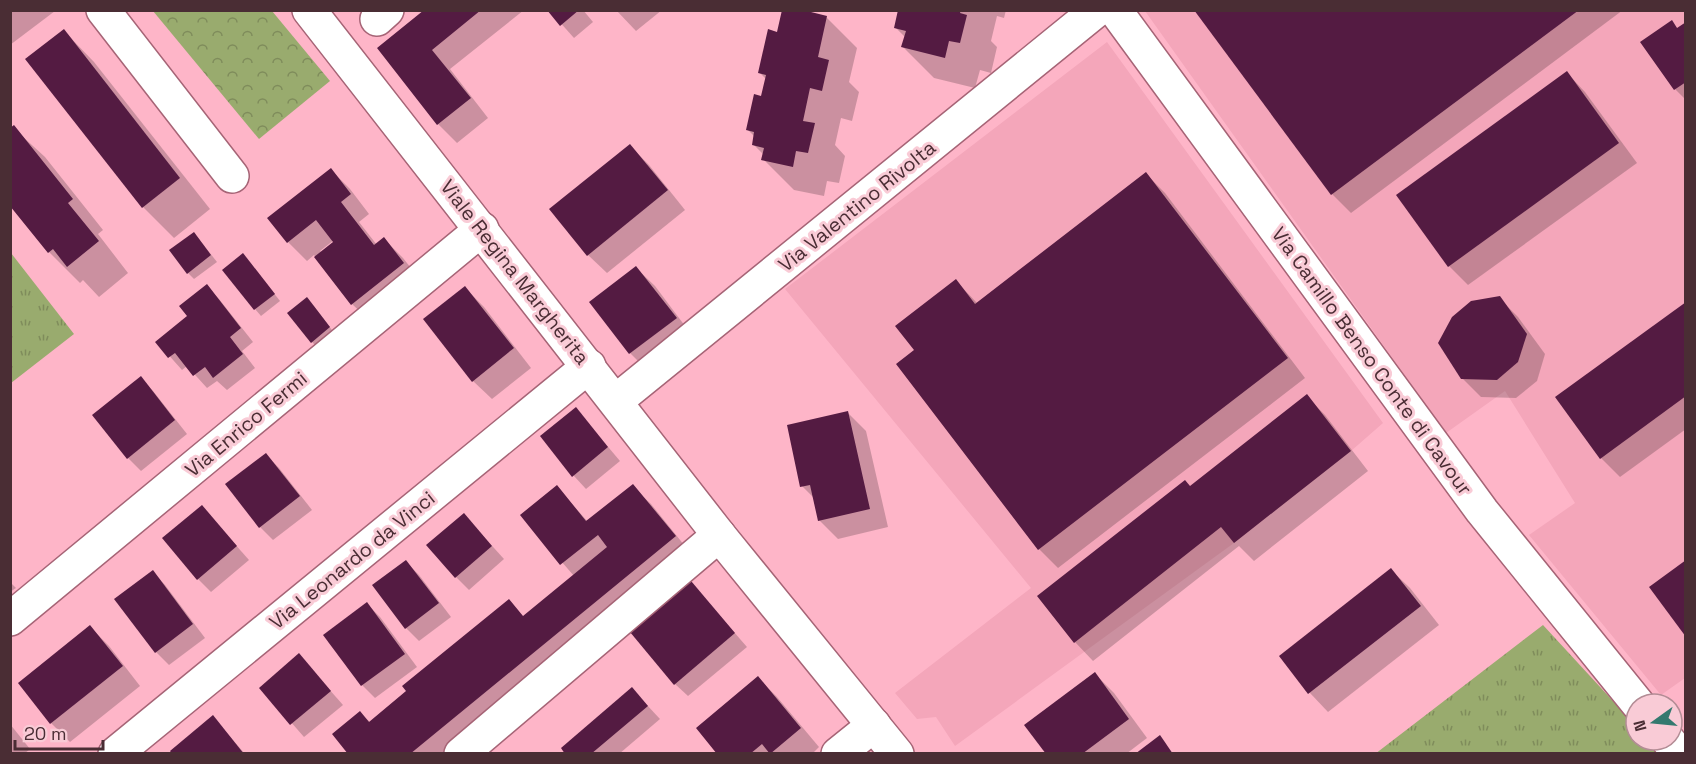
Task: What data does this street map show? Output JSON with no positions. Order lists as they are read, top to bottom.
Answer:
{
  "streets": {
    "street": [
      "Via Valentino Rivolta",
      "Viale Regina Margherita",
      "Via Camillo Benso Conte di Cavour",
      "Via Enrico Fermi",
      "Via Leonardo da Vinci"
    ]
  },
  "crossings": [
    ["Via Valentino Rivolta", "Viale Regina Margherita"],
    ["Viale Regina Margherita", "Via Enrico Fermi"],
    ["Viale Regina Margherita", "Via Leonardo da Vinci"]
  ],
  "scale_bar": "20 m",
  "north": "left"
}
